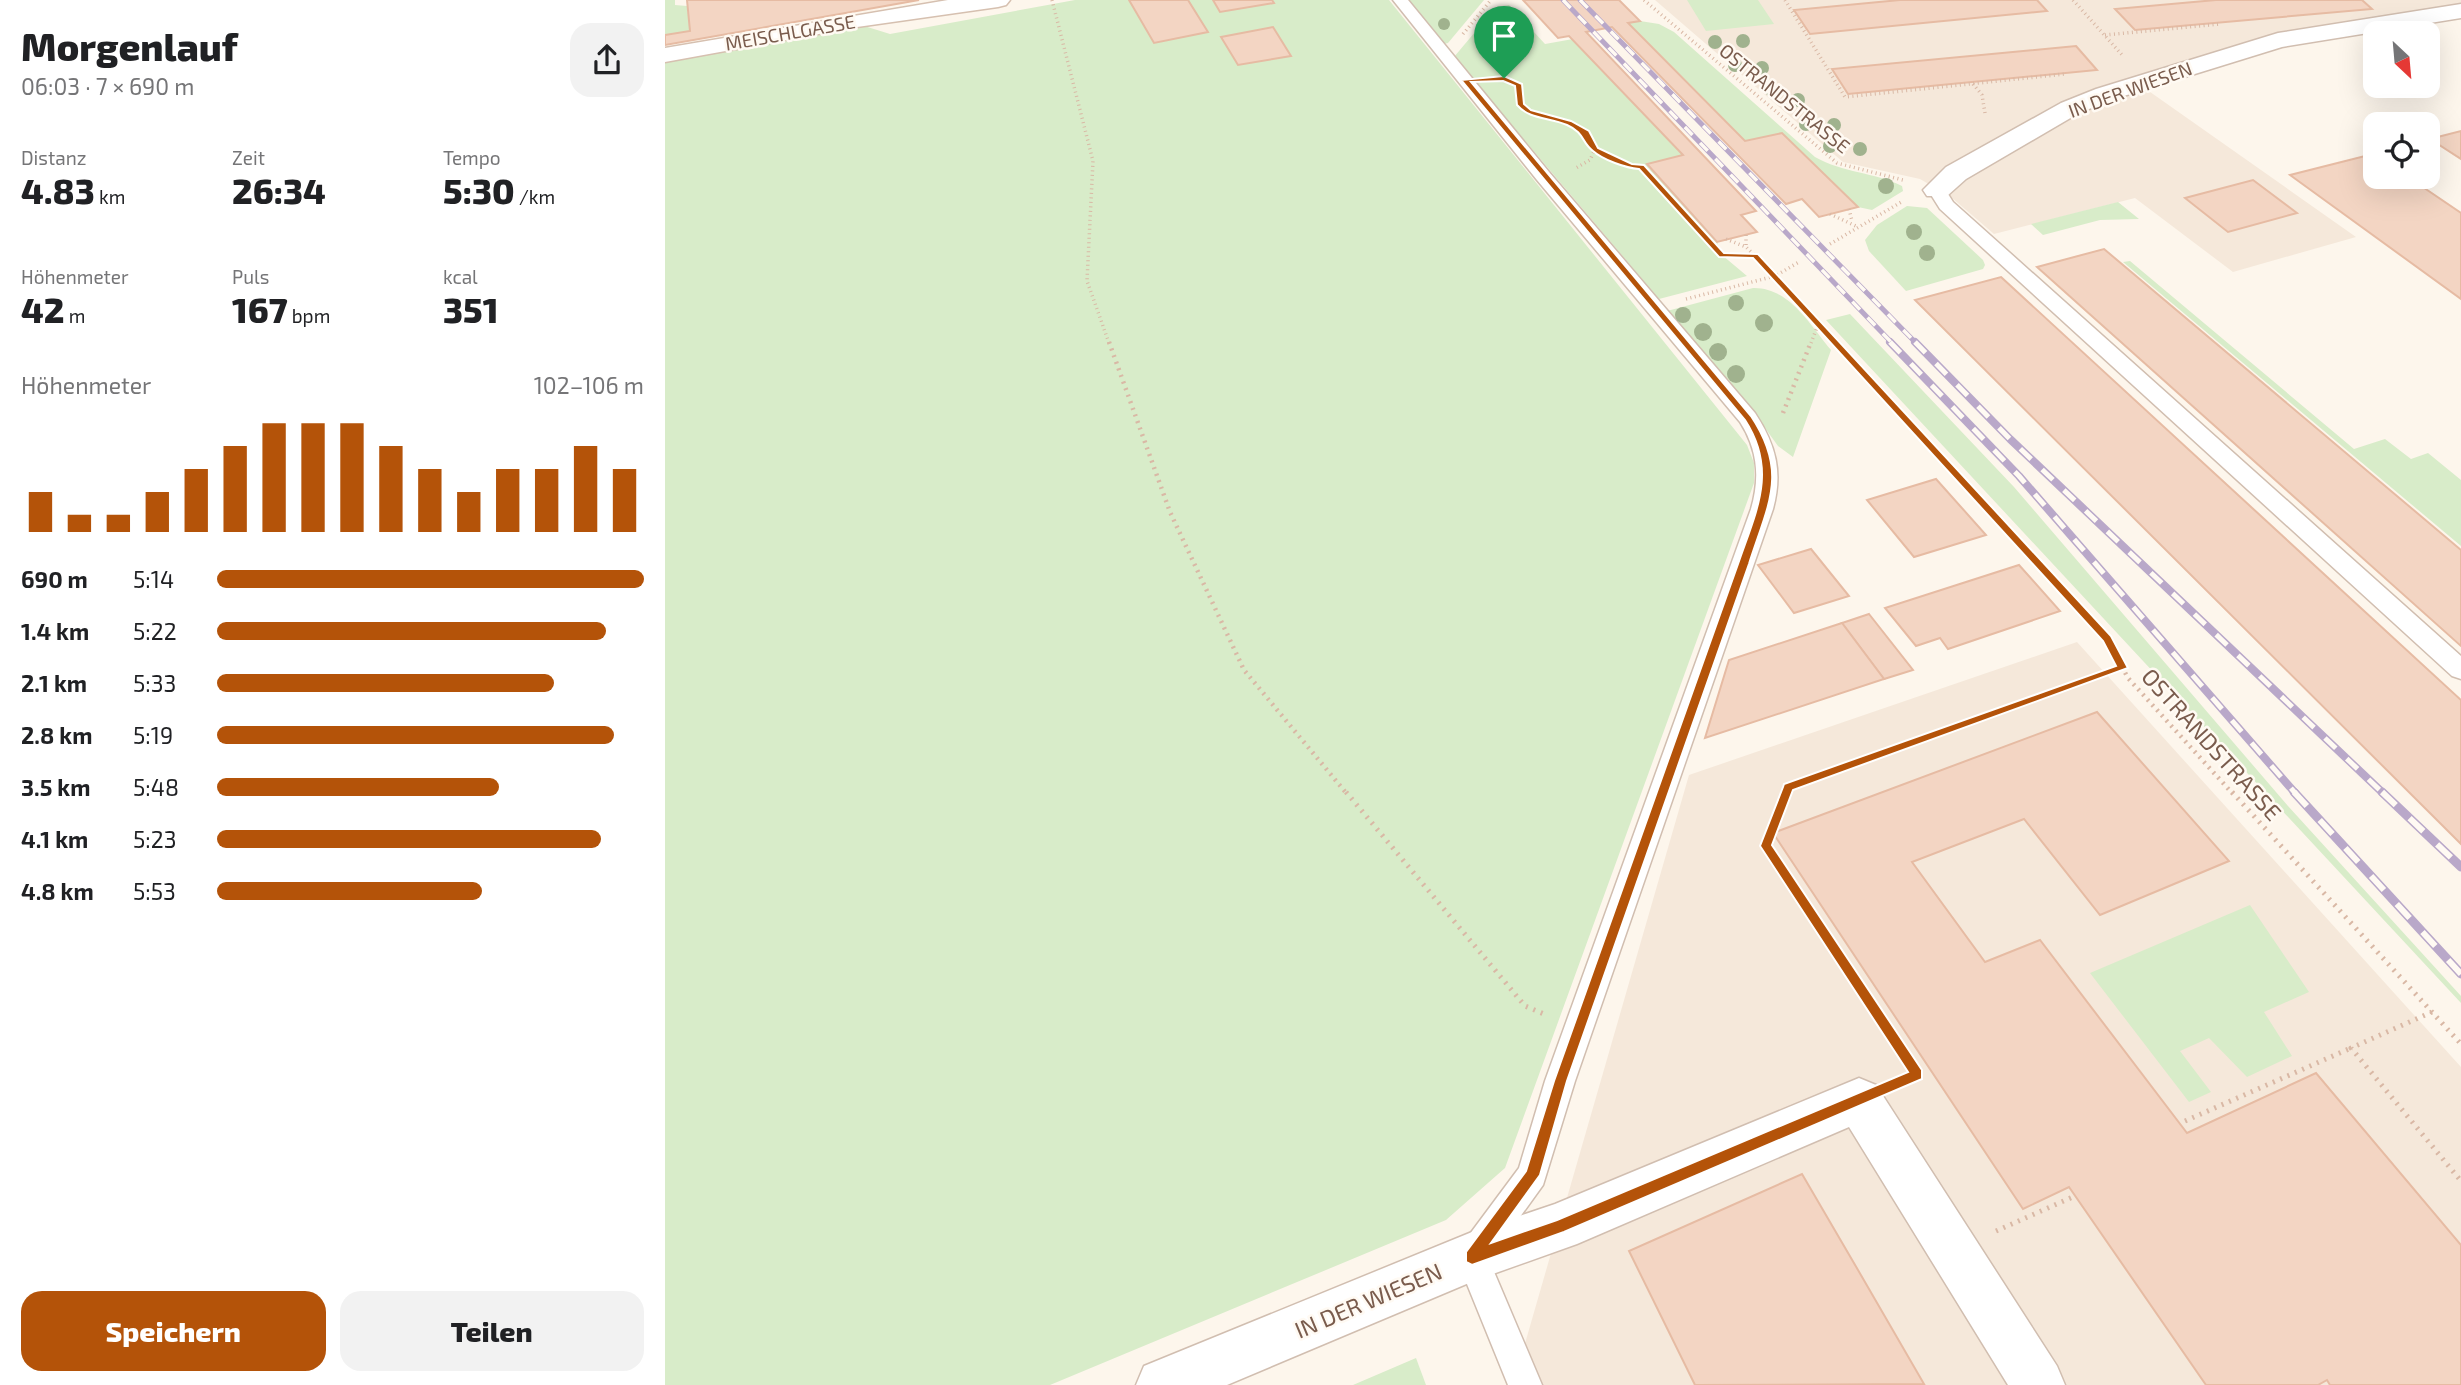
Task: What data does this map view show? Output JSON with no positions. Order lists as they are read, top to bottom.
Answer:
{
  "streets": {
    "street": ["MEISCHLGASSE", "IN DER WIESEN"],
    "path": ["OSTRANDSTRASSE"]
  },
  "crossings": [
    ["IN DER WIESEN", "OSTRANDSTRASSE"]
  ],
  "north": "bottom right",
  "page": {
    "heading": ["Morgenlauf", "06:03 · 7 × 690 m"],
    "stats": [
      ["Distanz", "4.83 km"],
      ["Zeit", "26:34"],
      ["Tempo", "5:30 /km"],
      ["Höhenmeter", "42 m"],
      ["Puls", "167 bpm"],
      ["kcal", "351"]
    ],
    "chart": ["Höhenmeter", "102–106 m"],
    "list": [
      {
        "name": "690 m",
        "note": "5:14"
      },
      {
        "name": "1.4 km",
        "note": "5:22"
      },
      {
        "name": "2.1 km",
        "note": "5:33"
      },
      {
        "name": "2.8 km",
        "note": "5:19"
      },
      {
        "name": "3.5 km",
        "note": "5:48"
      },
      {
        "name": "4.1 km",
        "note": "5:23"
      },
      {
        "name": "4.8 km",
        "note": "5:53"
      }
    ],
    "buttons": ["Speichern", "Teilen"]
  }
}
